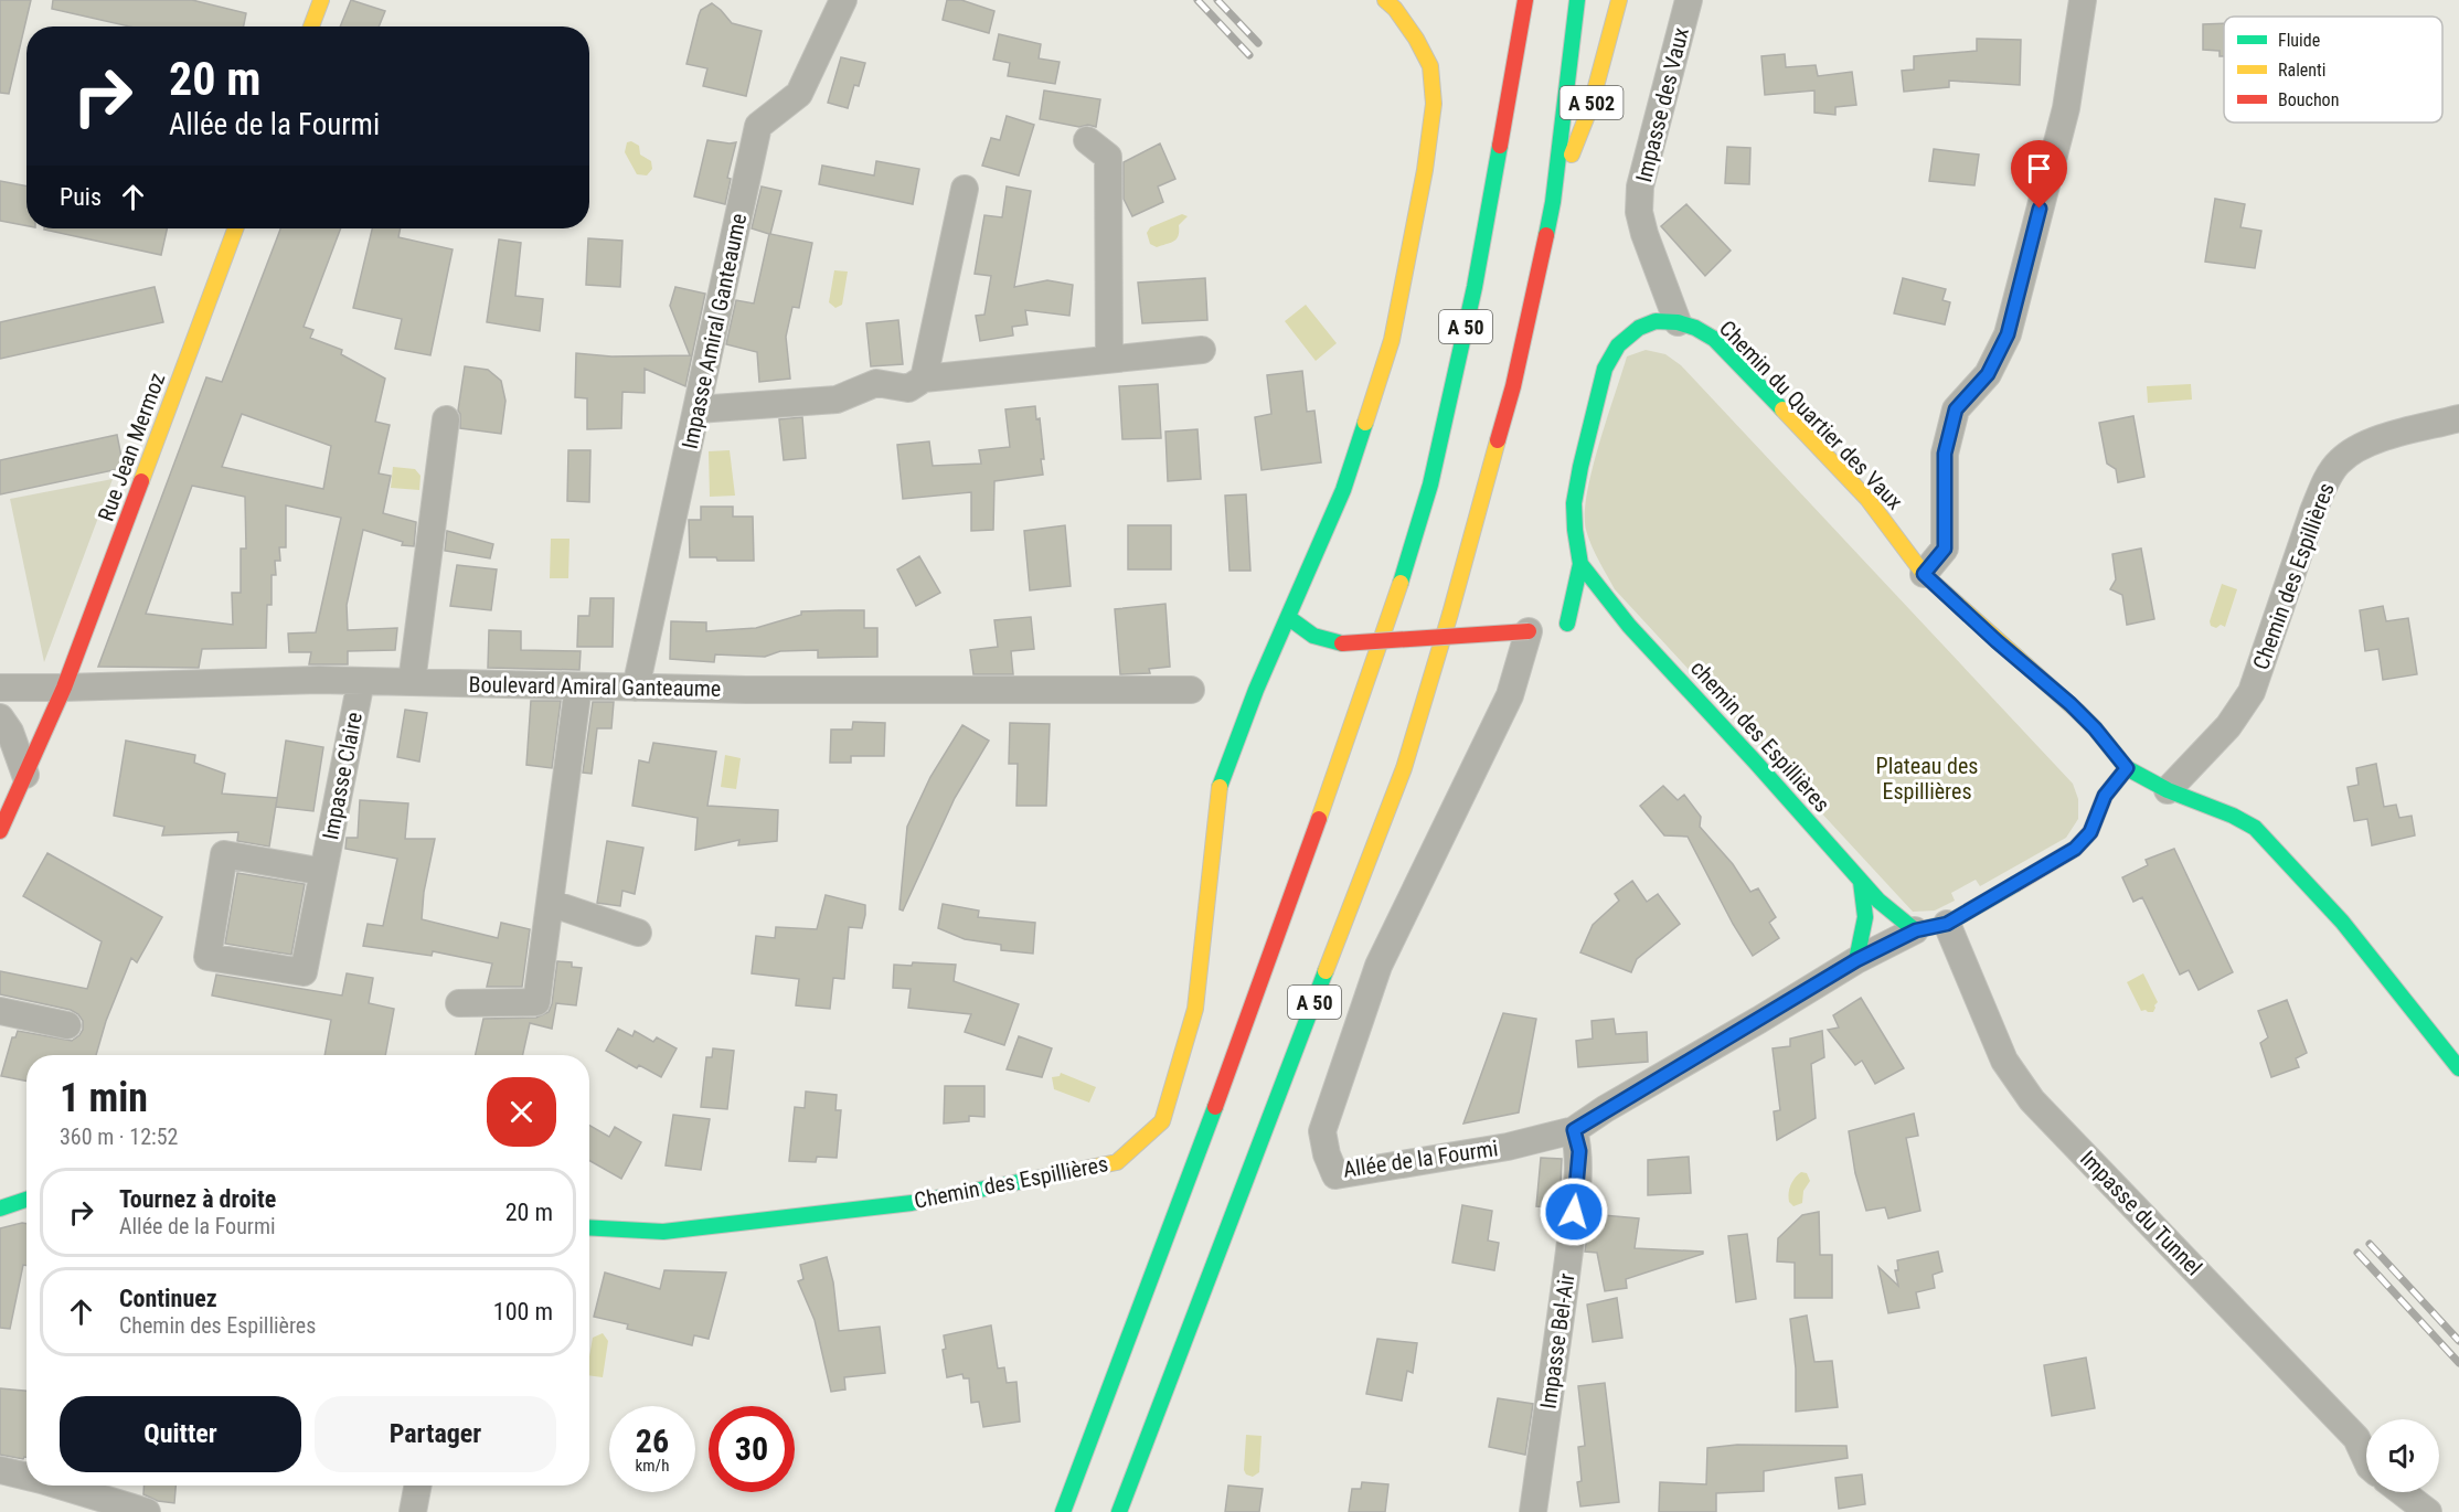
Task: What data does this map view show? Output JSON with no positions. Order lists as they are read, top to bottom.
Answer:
{
  "streets": {
    "main road": [
      "A 502",
      "A 50",
      "Chemin du Quartier des Vaux",
      "Rue Jean Mermoz",
      "Chemin des Espillières",
      "chemin des Espillières"
    ],
    "street": [
      "Impasse des Vaux",
      "Impasse Amiral Ganteaume",
      "Boulevard Amiral Ganteaume",
      "Impasse Claire",
      "Allée de la Fourmi",
      "Impasse du Tunnel",
      "Impasse Bel-Air"
    ]
  },
  "crossings": [
    ["A 502", "A 50"],
    ["Impasse des Vaux", "Chemin du Quartier des Vaux"],
    ["Impasse Amiral Ganteaume", "Boulevard Amiral Ganteaume"],
    ["Chemin du Quartier des Vaux", "Chemin des Espillières"],
    ["Chemin du Quartier des Vaux", "chemin des Espillières"],
    ["Rue Jean Mermoz", "Boulevard Amiral Ganteaume"],
    ["Boulevard Amiral Ganteaume", "Impasse Claire"],
    ["chemin des Espillières", "Allée de la Fourmi"],
    ["Allée de la Fourmi", "Impasse Bel-Air"]
  ],
  "parks": ["Plateau des Espillières"],
  "legend": ["Fluide", "Ralenti", "Bouchon"],
  "page": {
    "turn": ["20 m", "Allée de la Fourmi"],
    "then": "Puis",
    "heading": ["1 min", "360 m · 12:52"],
    "list": [
      {
        "name": "Tournez à droite",
        "note": "Allée de la Fourmi",
        "value": "20 m"
      },
      {
        "name": "Continuez",
        "note": "Chemin des Espillières",
        "value": "100 m"
      }
    ],
    "buttons": ["Quitter", "Partager"],
    "speed": "26 km/h",
    "limit": "30"
  }
}
